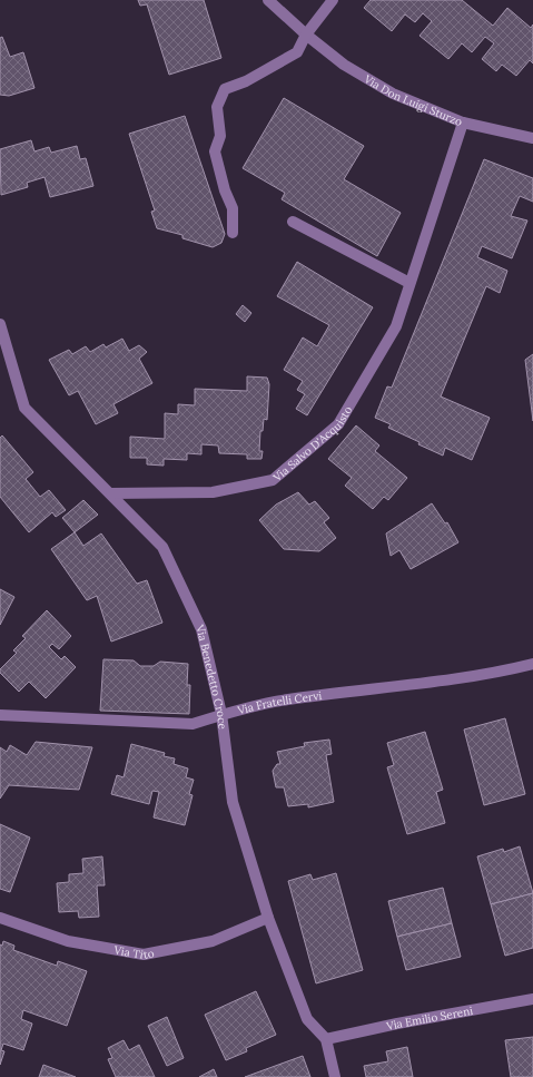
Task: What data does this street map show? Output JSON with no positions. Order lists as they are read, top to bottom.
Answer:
{
  "streets": {
    "street": [
      "Via Don Luigi Sturzo",
      "Via Salvo D'Acquisto",
      "Via Benedetto Croce",
      "Via Fratelli Cervi",
      "Via Tito",
      "Via Emilio Sereni"
    ]
  },
  "crossings": [
    ["Via Don Luigi Sturzo", "Via Salvo D'Acquisto"],
    ["Via Salvo D'Acquisto", "Via Benedetto Croce"],
    ["Via Benedetto Croce", "Via Fratelli Cervi"],
    ["Via Benedetto Croce", "Via Tito"],
    ["Via Benedetto Croce", "Via Emilio Sereni"]
  ]
}
